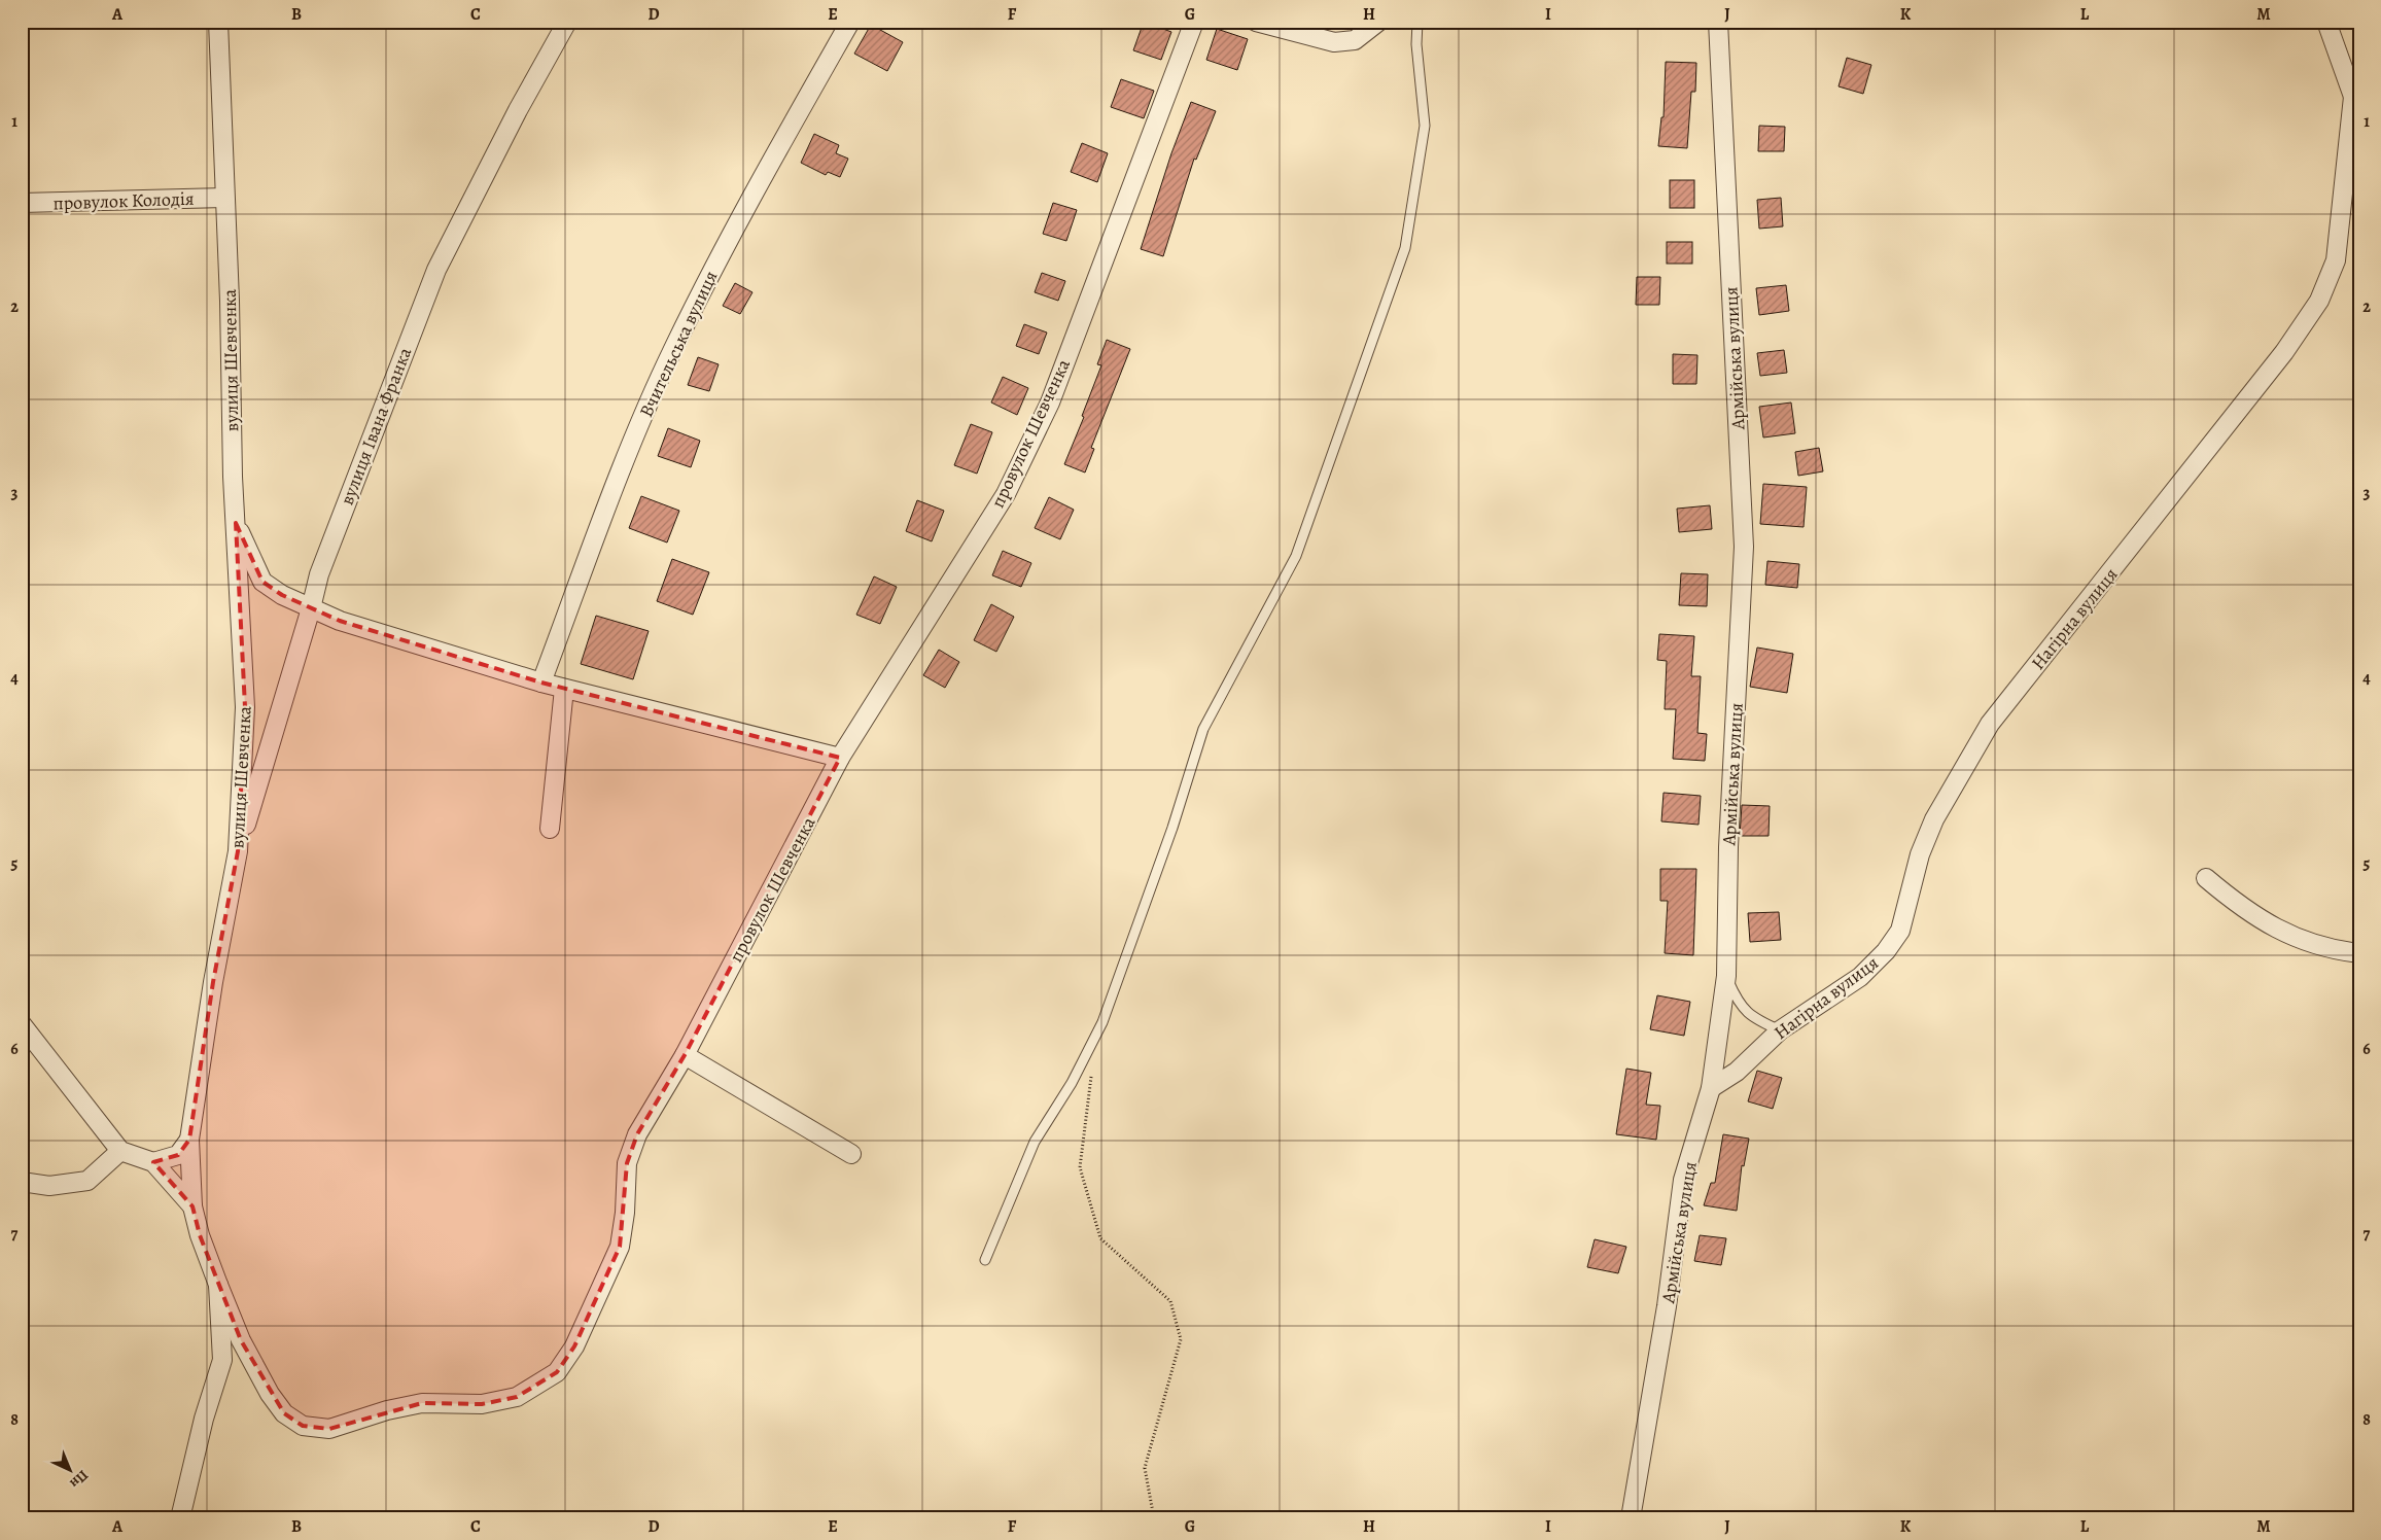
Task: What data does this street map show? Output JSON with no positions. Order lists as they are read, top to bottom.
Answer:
{
  "streets": {
    "street": [
      "провулок Колодія",
      "Вчительська вулиця",
      "Армійська вулиця",
      "вулиця Шевченка",
      "вулиця Івана Франка",
      "провулок Шевченка",
      "Нагірна вулиця"
    ]
  },
  "crossings": [
    ["провулок Колодія", "вулиця Шевченка"],
    ["Армійська вулиця", "Нагірна вулиця"],
    ["вулиця Шевченка", "вулиця Івана Франка"],
    ["вулиця Шевченка", "провулок Шевченка"]
  ],
  "north": "bottom right",
  "grid": {
    "columns": [
      "A",
      "B",
      "C",
      "D",
      "E",
      "F",
      "G",
      "H",
      "I",
      "J",
      "K",
      "L",
      "M"
    ],
    "rows": [
      "1",
      "2",
      "3",
      "4",
      "5",
      "6",
      "7",
      "8"
    ]
  }
}
